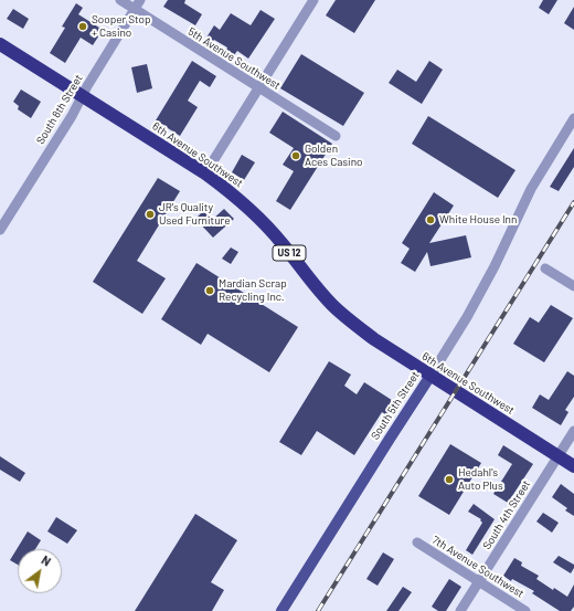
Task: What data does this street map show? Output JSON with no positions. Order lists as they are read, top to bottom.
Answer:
{
  "streets": {
    "highway": ["6th Avenue Southwest", "US 12"],
    "main road": ["South 5th Street"],
    "street": [
      "5th Avenue Southwest",
      "South 8th Street",
      "South 4th Street",
      "7th Avenue Southwest"
    ]
  },
  "crossings": [
    ["5th Avenue Southwest", "South 8th Street"],
    ["South 8th Street", "6th Avenue Southwest"],
    ["6th Avenue Southwest", "South 5th Street"],
    ["6th Avenue Southwest", "South 4th Street"],
    ["South 4th Street", "7th Avenue Southwest"]
  ],
  "places": [
    "Sooper Stop + Casino",
    "Golden Aces Casino",
    "JR's Quality Used Furniture",
    "White House Inn",
    "Mardian Scrap Recycling Inc.",
    "Hedahl's Auto Plus"
  ],
  "north": "top right"
}
